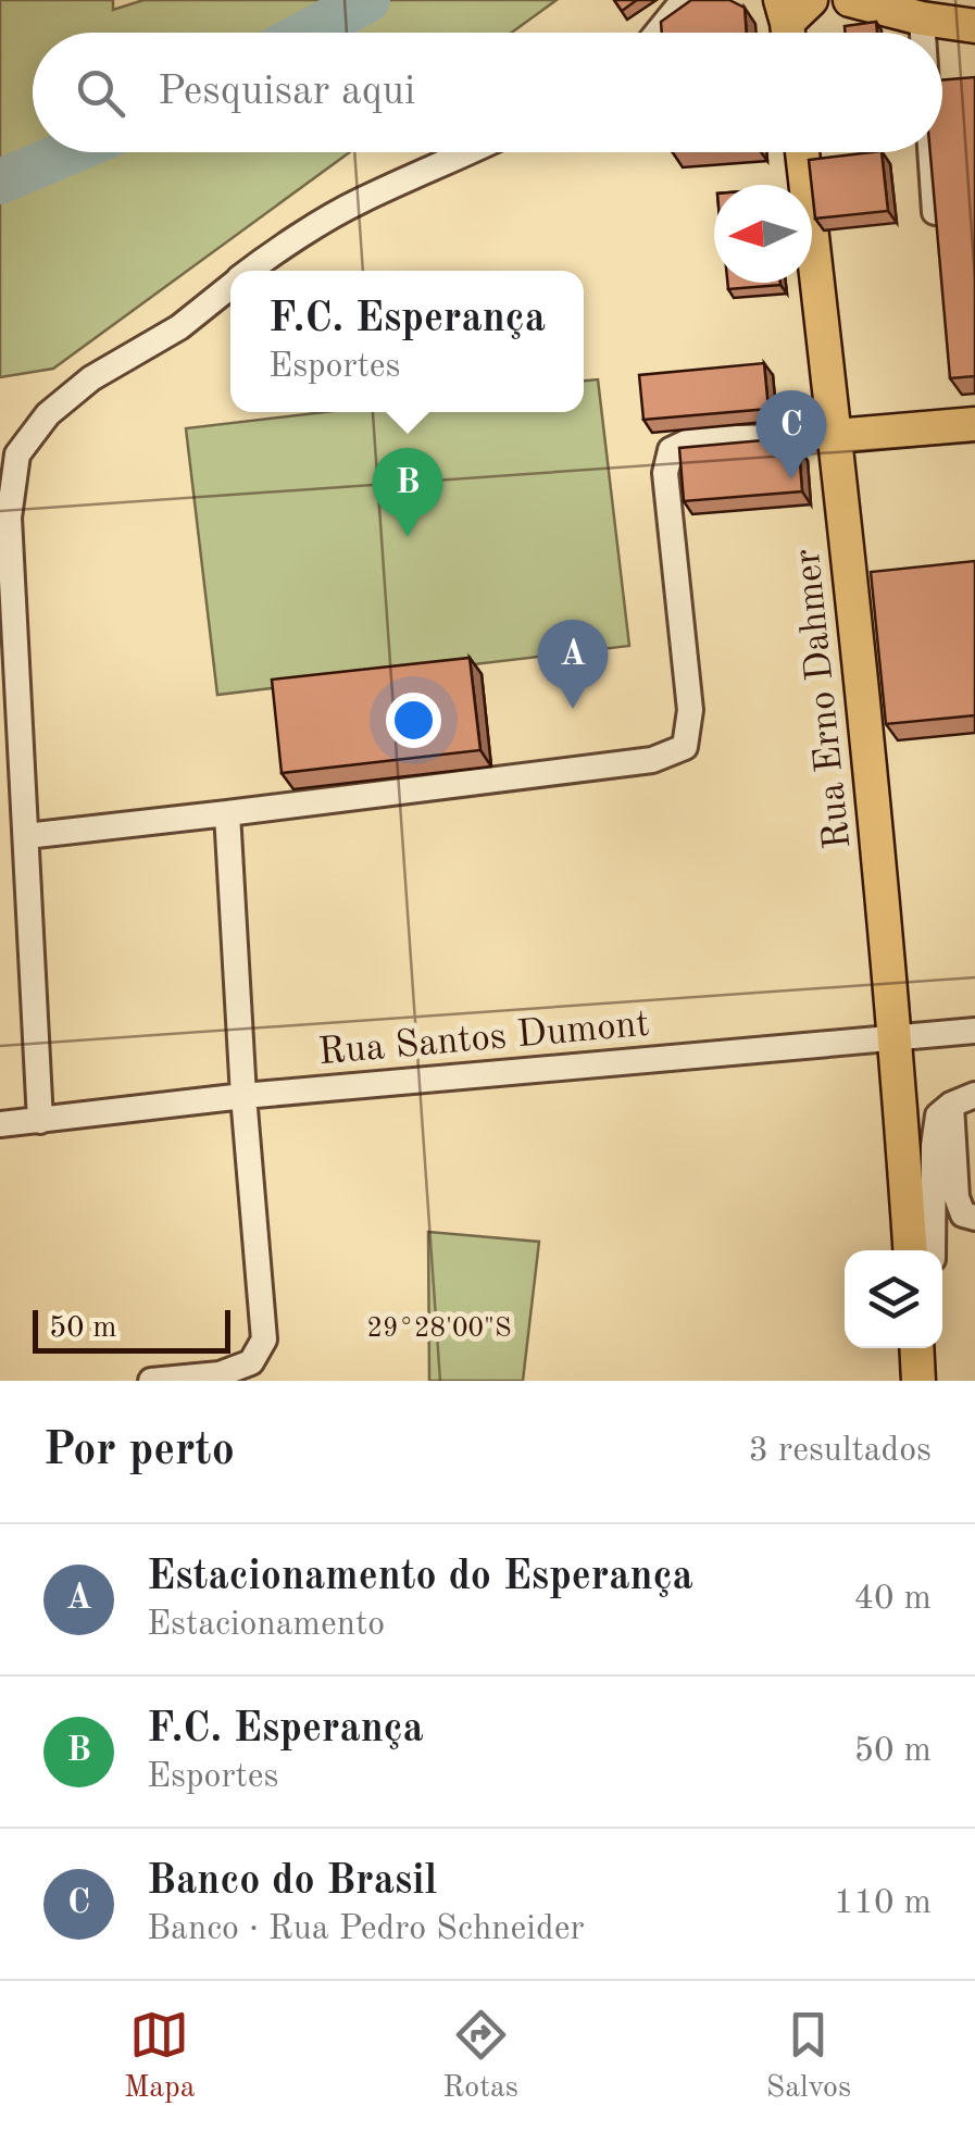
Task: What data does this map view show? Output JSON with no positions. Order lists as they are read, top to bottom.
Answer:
{
  "streets": {
    "main road": ["Rua Erno Dahmer"],
    "street": ["Rua Santos Dumont"]
  },
  "crossings": [
    ["Rua Erno Dahmer", "Rua Santos Dumont"]
  ],
  "scale_bar": "50 m",
  "north": "left",
  "page": {
    "search": "Pesquisar aqui",
    "popup": ["F.C. Esperança", "Esportes"],
    "pins": ["C", "B", "A"],
    "scale": "50 m",
    "heading": ["Por perto", "3 resultados"],
    "list": [
      {
        "mark": "A",
        "name": "Estacionamento do Esperança",
        "note": "Estacionamento",
        "value": "40 m"
      },
      {
        "mark": "B",
        "name": "F.C. Esperança",
        "note": "Esportes",
        "value": "50 m"
      },
      {
        "mark": "C",
        "name": "Banco do Brasil",
        "note": "Banco · Rua Pedro Schneider",
        "value": "110 m"
      }
    ],
    "nav": ["Mapa", "Rotas", "Salvos"]
  },
  "coordinates": ["29°28'00\"S"]
}
